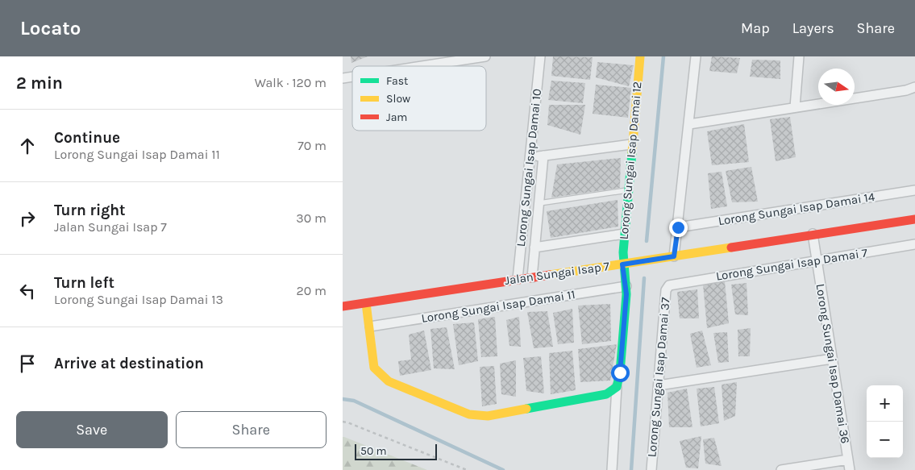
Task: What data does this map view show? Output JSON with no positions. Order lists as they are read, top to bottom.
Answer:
{
  "streets": {
    "street": [
      "Lorong Sungai Isap Damai 12",
      "Lorong Sungai Isap Damai 10",
      "Lorong Sungai Isap Damai 14",
      "Lorong Sungai Isap Damai 7",
      "Jalan Sungai Isap 7",
      "Lorong Sungai Isap Damai 11",
      "Lorong Sungai Isap Damai 36",
      "Lorong Sungai Isap Damai 37"
    ]
  },
  "crossings": [
    ["Lorong Sungai Isap Damai 12", "Jalan Sungai Isap 7"],
    ["Lorong Sungai Isap Damai 10", "Jalan Sungai Isap 7"],
    ["Lorong Sungai Isap Damai 7", "Lorong Sungai Isap Damai 36"],
    ["Lorong Sungai Isap Damai 7", "Lorong Sungai Isap Damai 37"],
    ["Jalan Sungai Isap 7", "Lorong Sungai Isap Damai 36"]
  ],
  "legend": ["Fast", "Slow", "Jam"],
  "scale_bar": "50 m",
  "north": "right",
  "page": {
    "header": "Locato",
    "nav": ["Map", "Layers", "Share"],
    "heading": ["2 min", "Walk · 120 m"],
    "list": [
      ["Continue", "Lorong Sungai Isap Damai 11", "70 m"],
      ["Turn right", "Jalan Sungai Isap 7", "30 m"],
      ["Turn left", "Lorong Sungai Isap Damai 13", "20 m"],
      "Arrive at destination"
    ],
    "map_buttons": ["+", "−"],
    "buttons": ["Save", "Share"],
    "scale": "50 m"
  }
}
